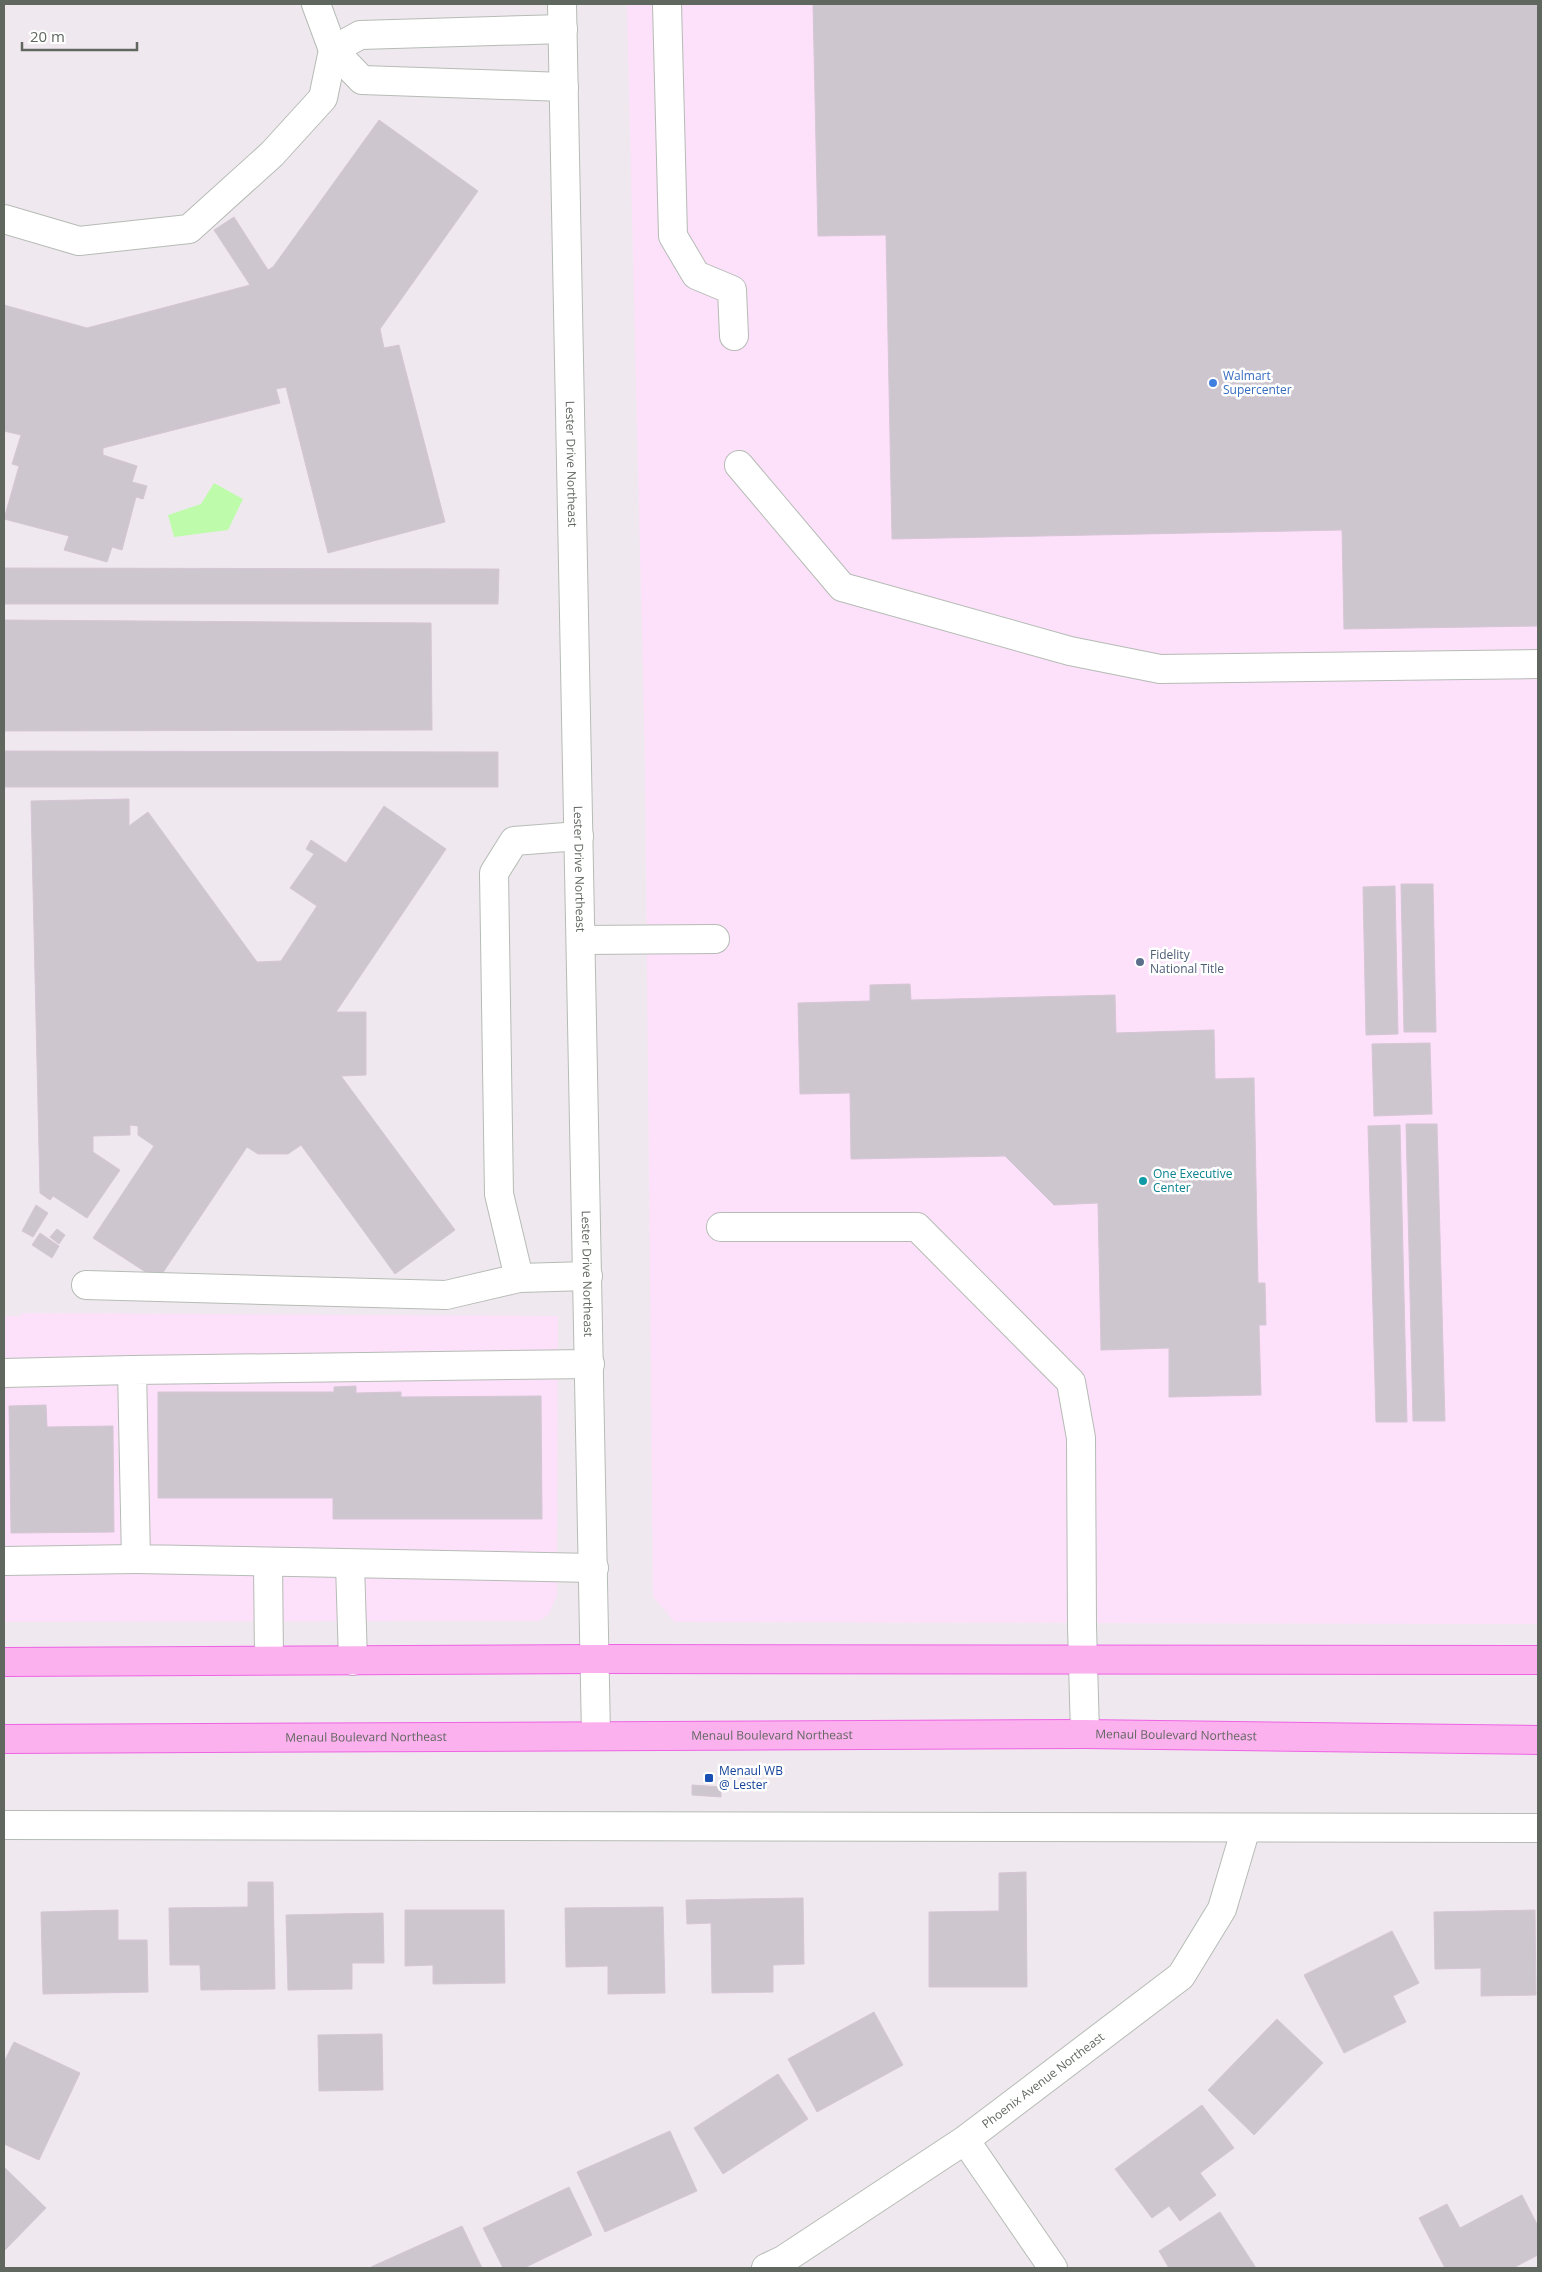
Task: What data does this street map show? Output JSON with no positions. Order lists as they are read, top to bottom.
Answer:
{
  "streets": {
    "main road": ["Menaul Boulevard Northeast"],
    "street": ["Lester Drive Northeast", "Phoenix Avenue Northeast"]
  },
  "crossings": [
    ["Lester Drive Northeast", "Menaul Boulevard Northeast"]
  ],
  "places": {
    "other": ["Walmart Supercenter", "Fidelity National Title", "One Executive Center"],
    "transit": ["Menaul WB @ Lester"]
  },
  "scale_bar": "20 m"
}
